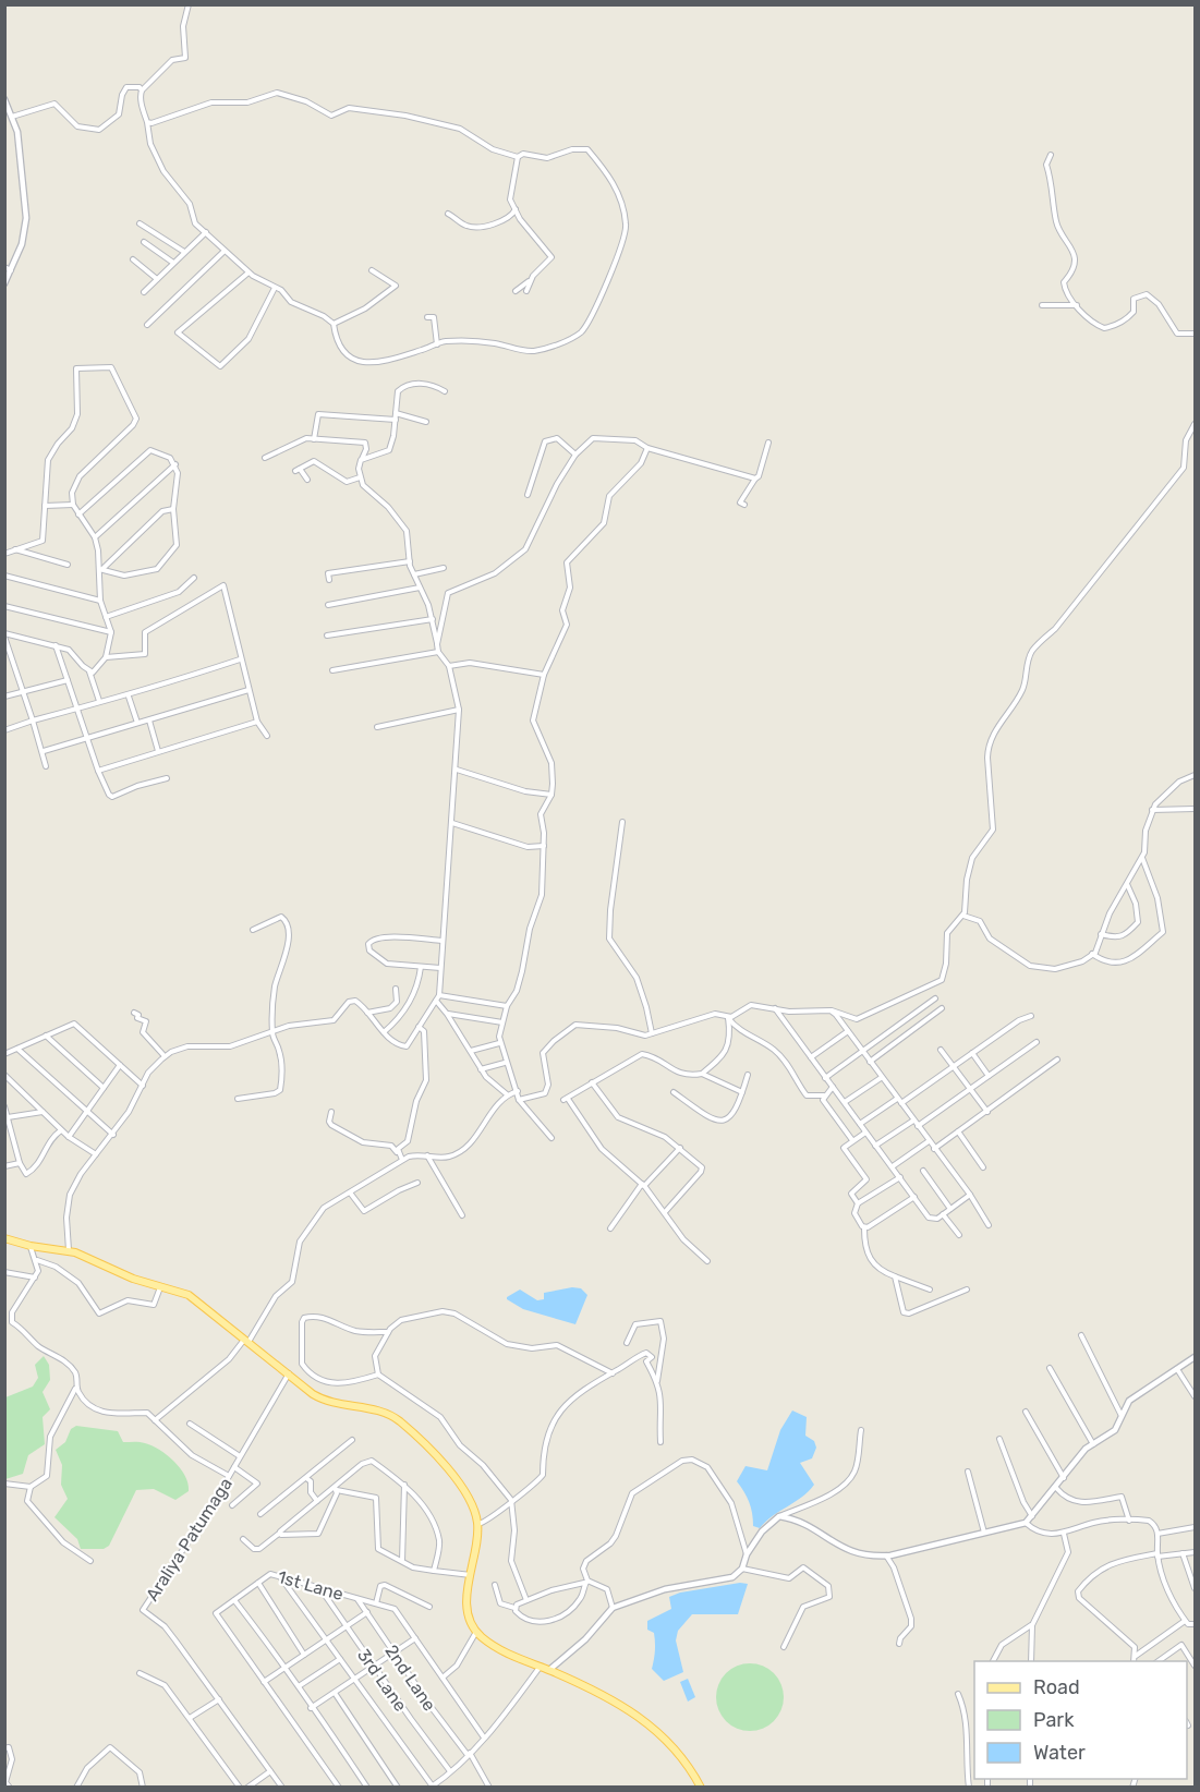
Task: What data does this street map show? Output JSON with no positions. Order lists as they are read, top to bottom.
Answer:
{
  "streets": {
    "street": [
      "Araliya Patumaga",
      "1st Lane",
      "2nd Lane",
      "3rd Lane"
    ]
  },
  "crossings": [
    ["1st Lane", "2nd Lane"],
    ["1st Lane", "3rd Lane"]
  ],
  "legend": ["Road", "Park", "Water"]
}
